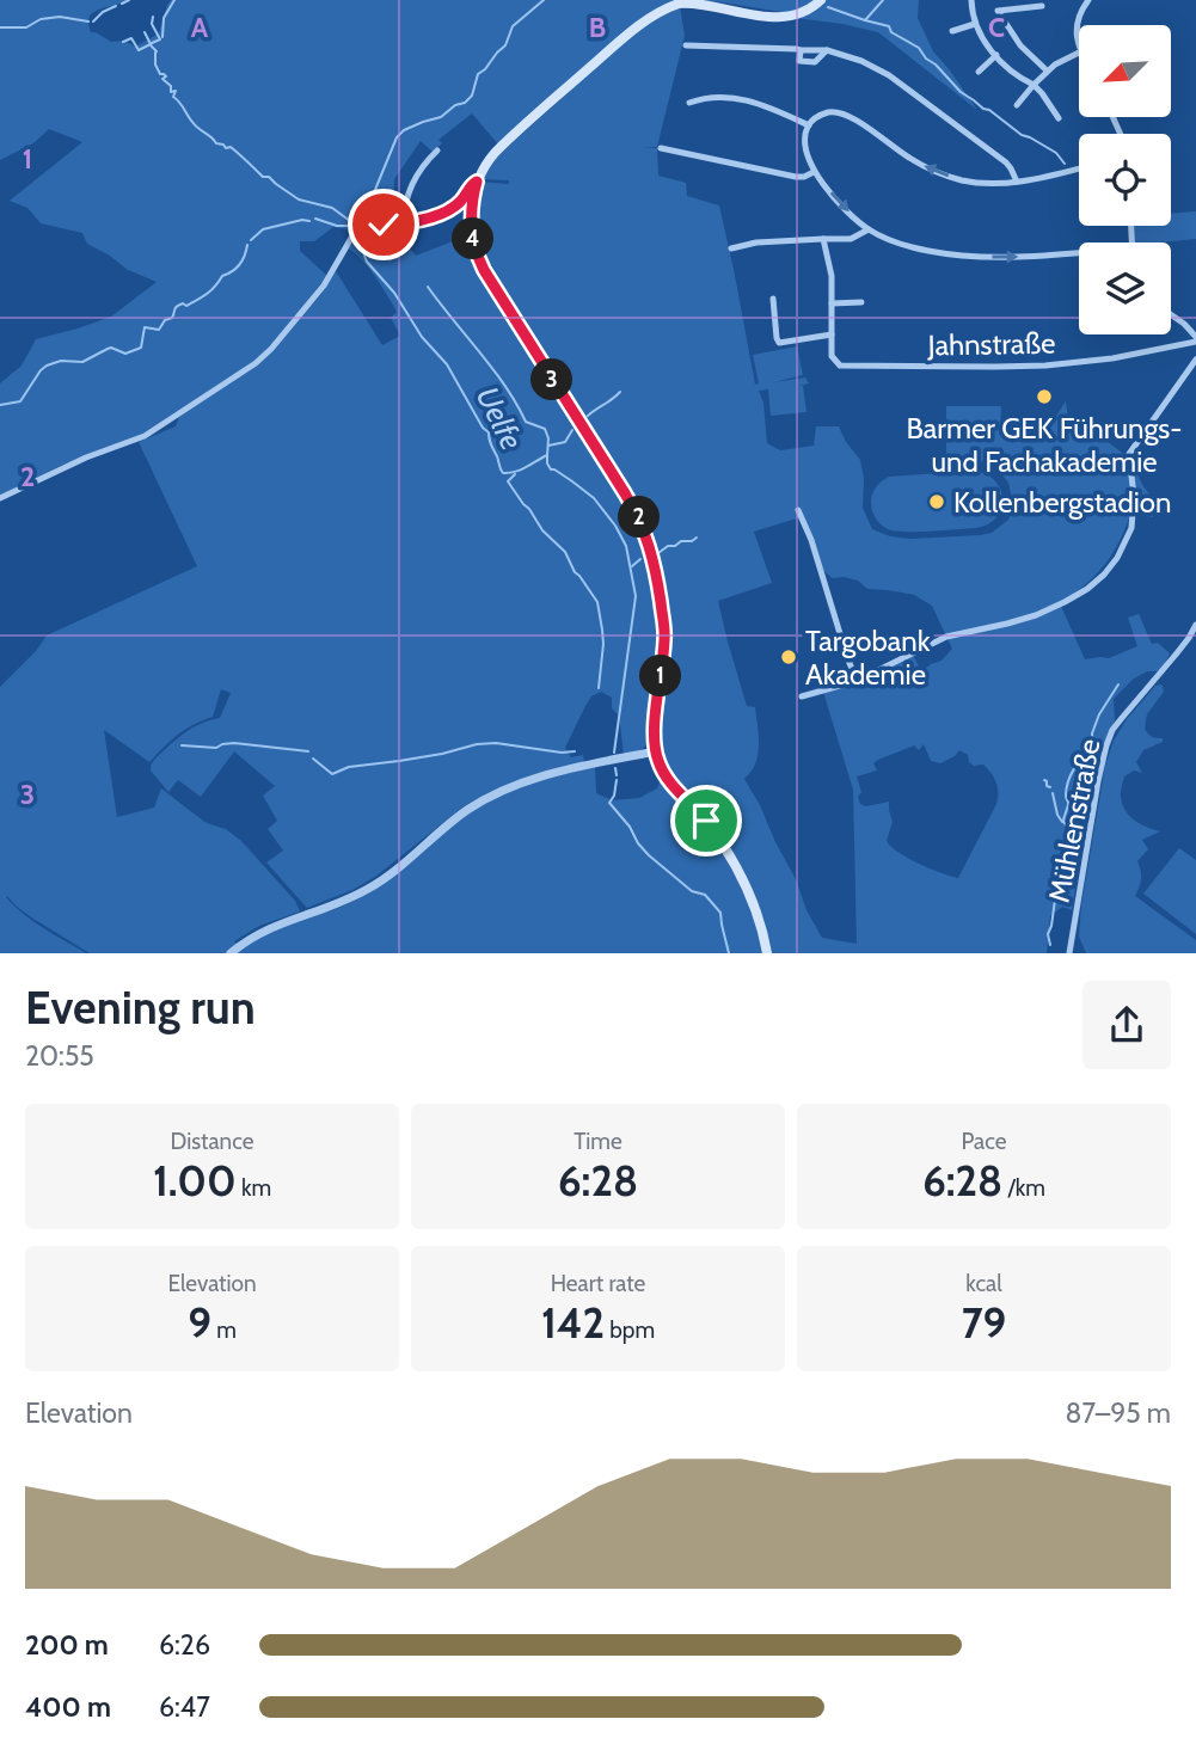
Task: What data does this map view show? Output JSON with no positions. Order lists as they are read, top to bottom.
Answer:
{
  "streets": {
    "street": ["Jahnstraße", "Mühlenstraße"]
  },
  "water": ["Uelfe"],
  "places": ["Barmer GEK Führungs- und Fachakademie", "Kollenbergstadion", "Targobank Akademie"],
  "north": "bottom left",
  "page": {
    "pins": [
      "4",
      "3",
      "2",
      "1"
    ],
    "heading": ["Evening run", "20:55"],
    "stats": [
      ["Distance", "1.00 km"],
      ["Time", "6:28"],
      ["Pace", "6:28 /km"],
      ["Elevation", "9 m"],
      ["Heart rate", "142 bpm"],
      ["kcal", "79"]
    ],
    "chart": ["Elevation", "87–95 m"],
    "list": [
      {
        "name": "200 m",
        "note": "6:26"
      },
      {
        "name": "400 m",
        "note": "6:47"
      }
    ]
  },
  "grid": {
    "columns": ["A", "B", "C"],
    "rows": ["1", "2", "3"]
  }
}
